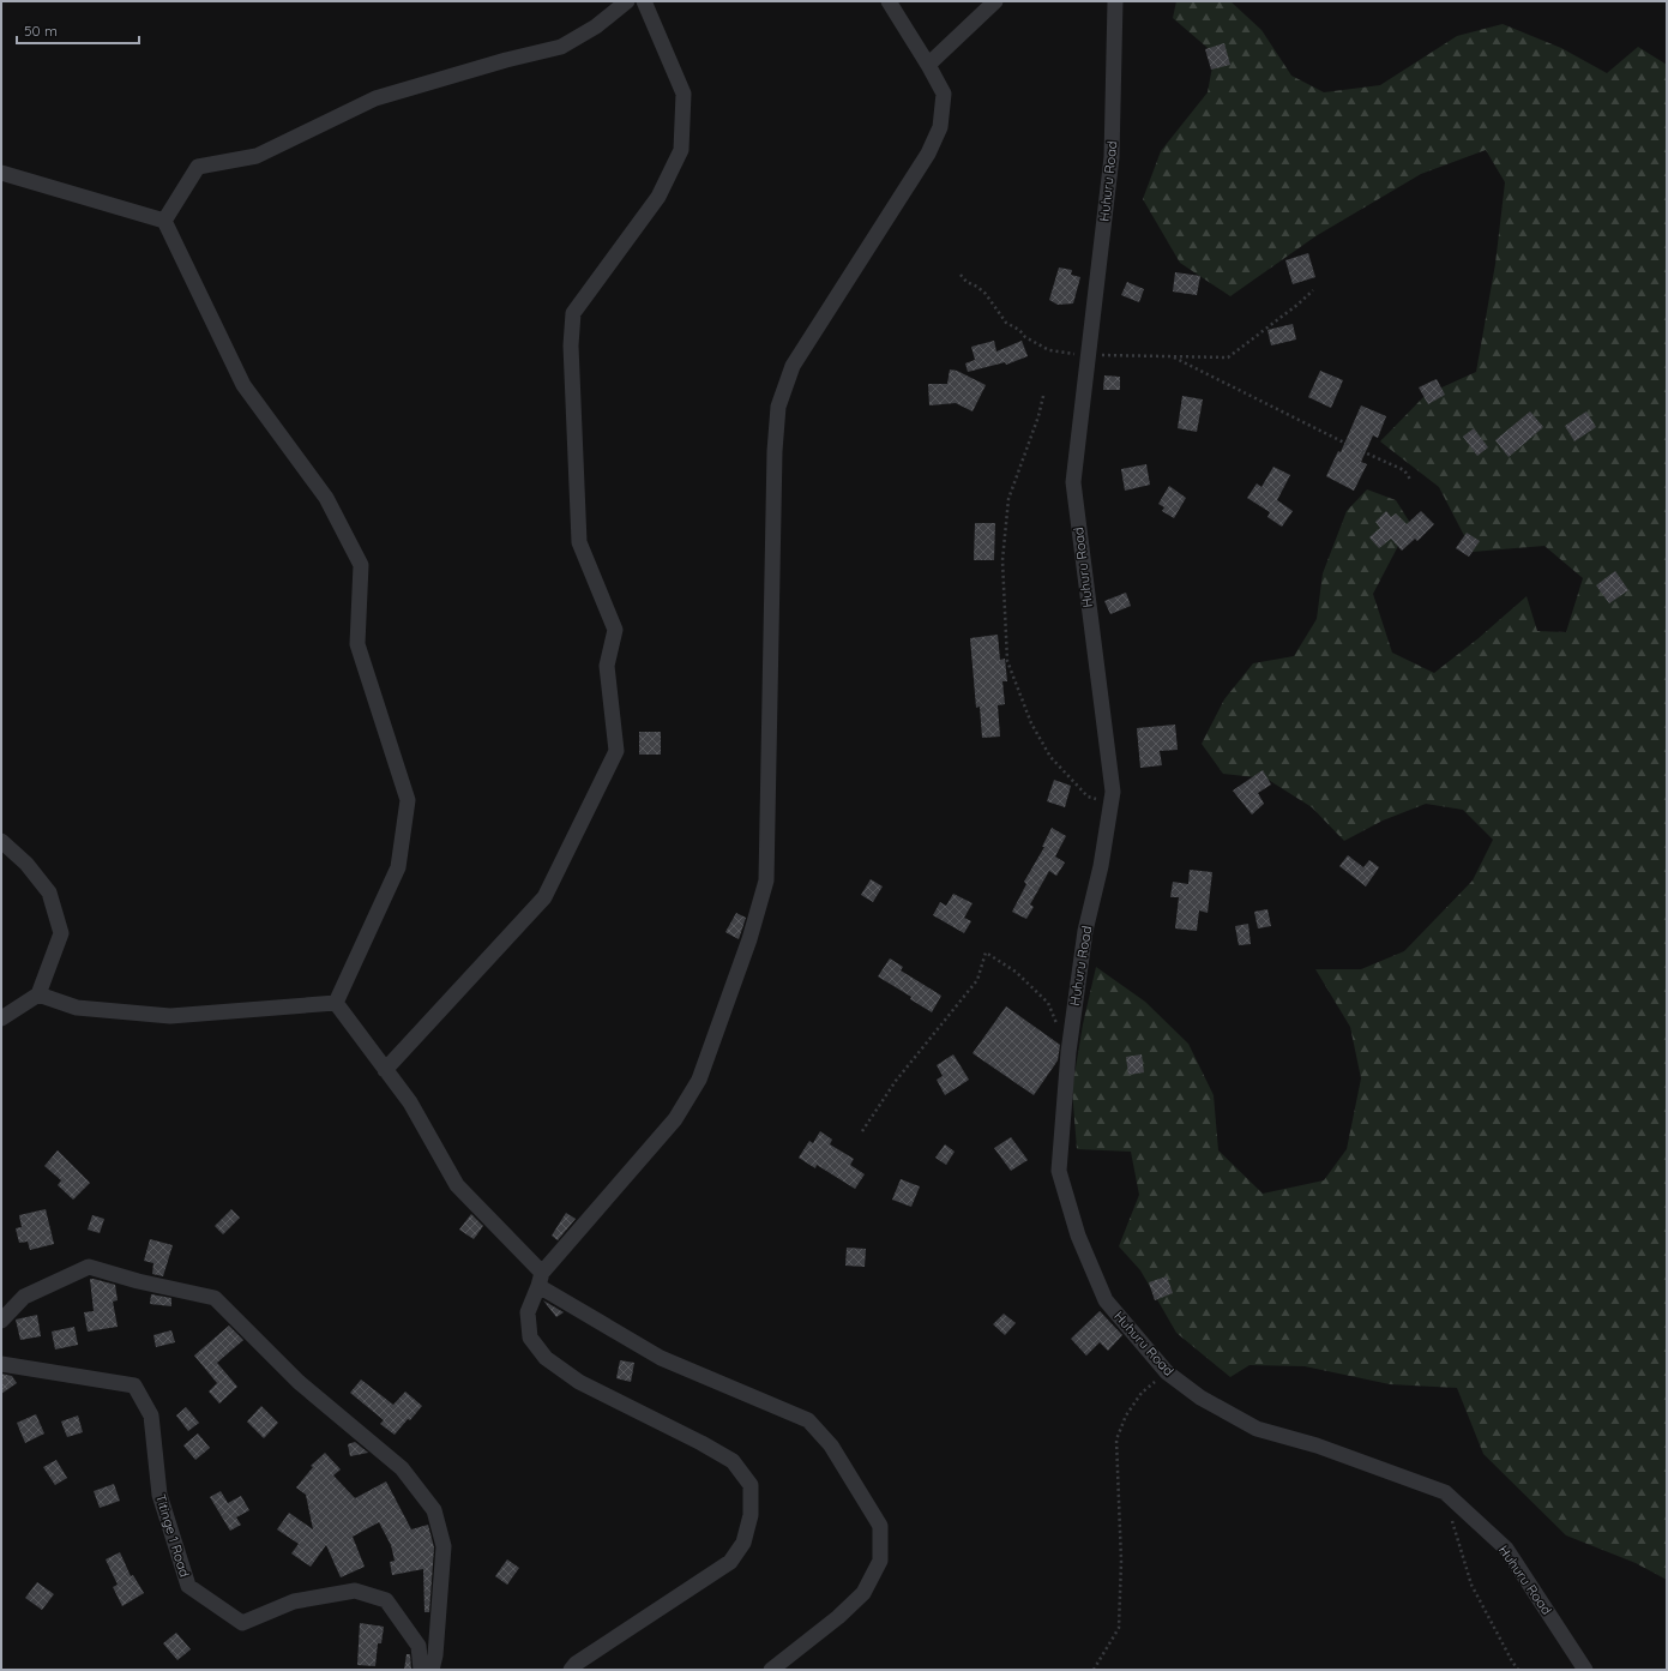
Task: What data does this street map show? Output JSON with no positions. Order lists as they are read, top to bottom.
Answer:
{
  "streets": {
    "street": ["Huhuru Road", "Titinge 1 Road"]
  },
  "scale_bar": "50 m"
}
